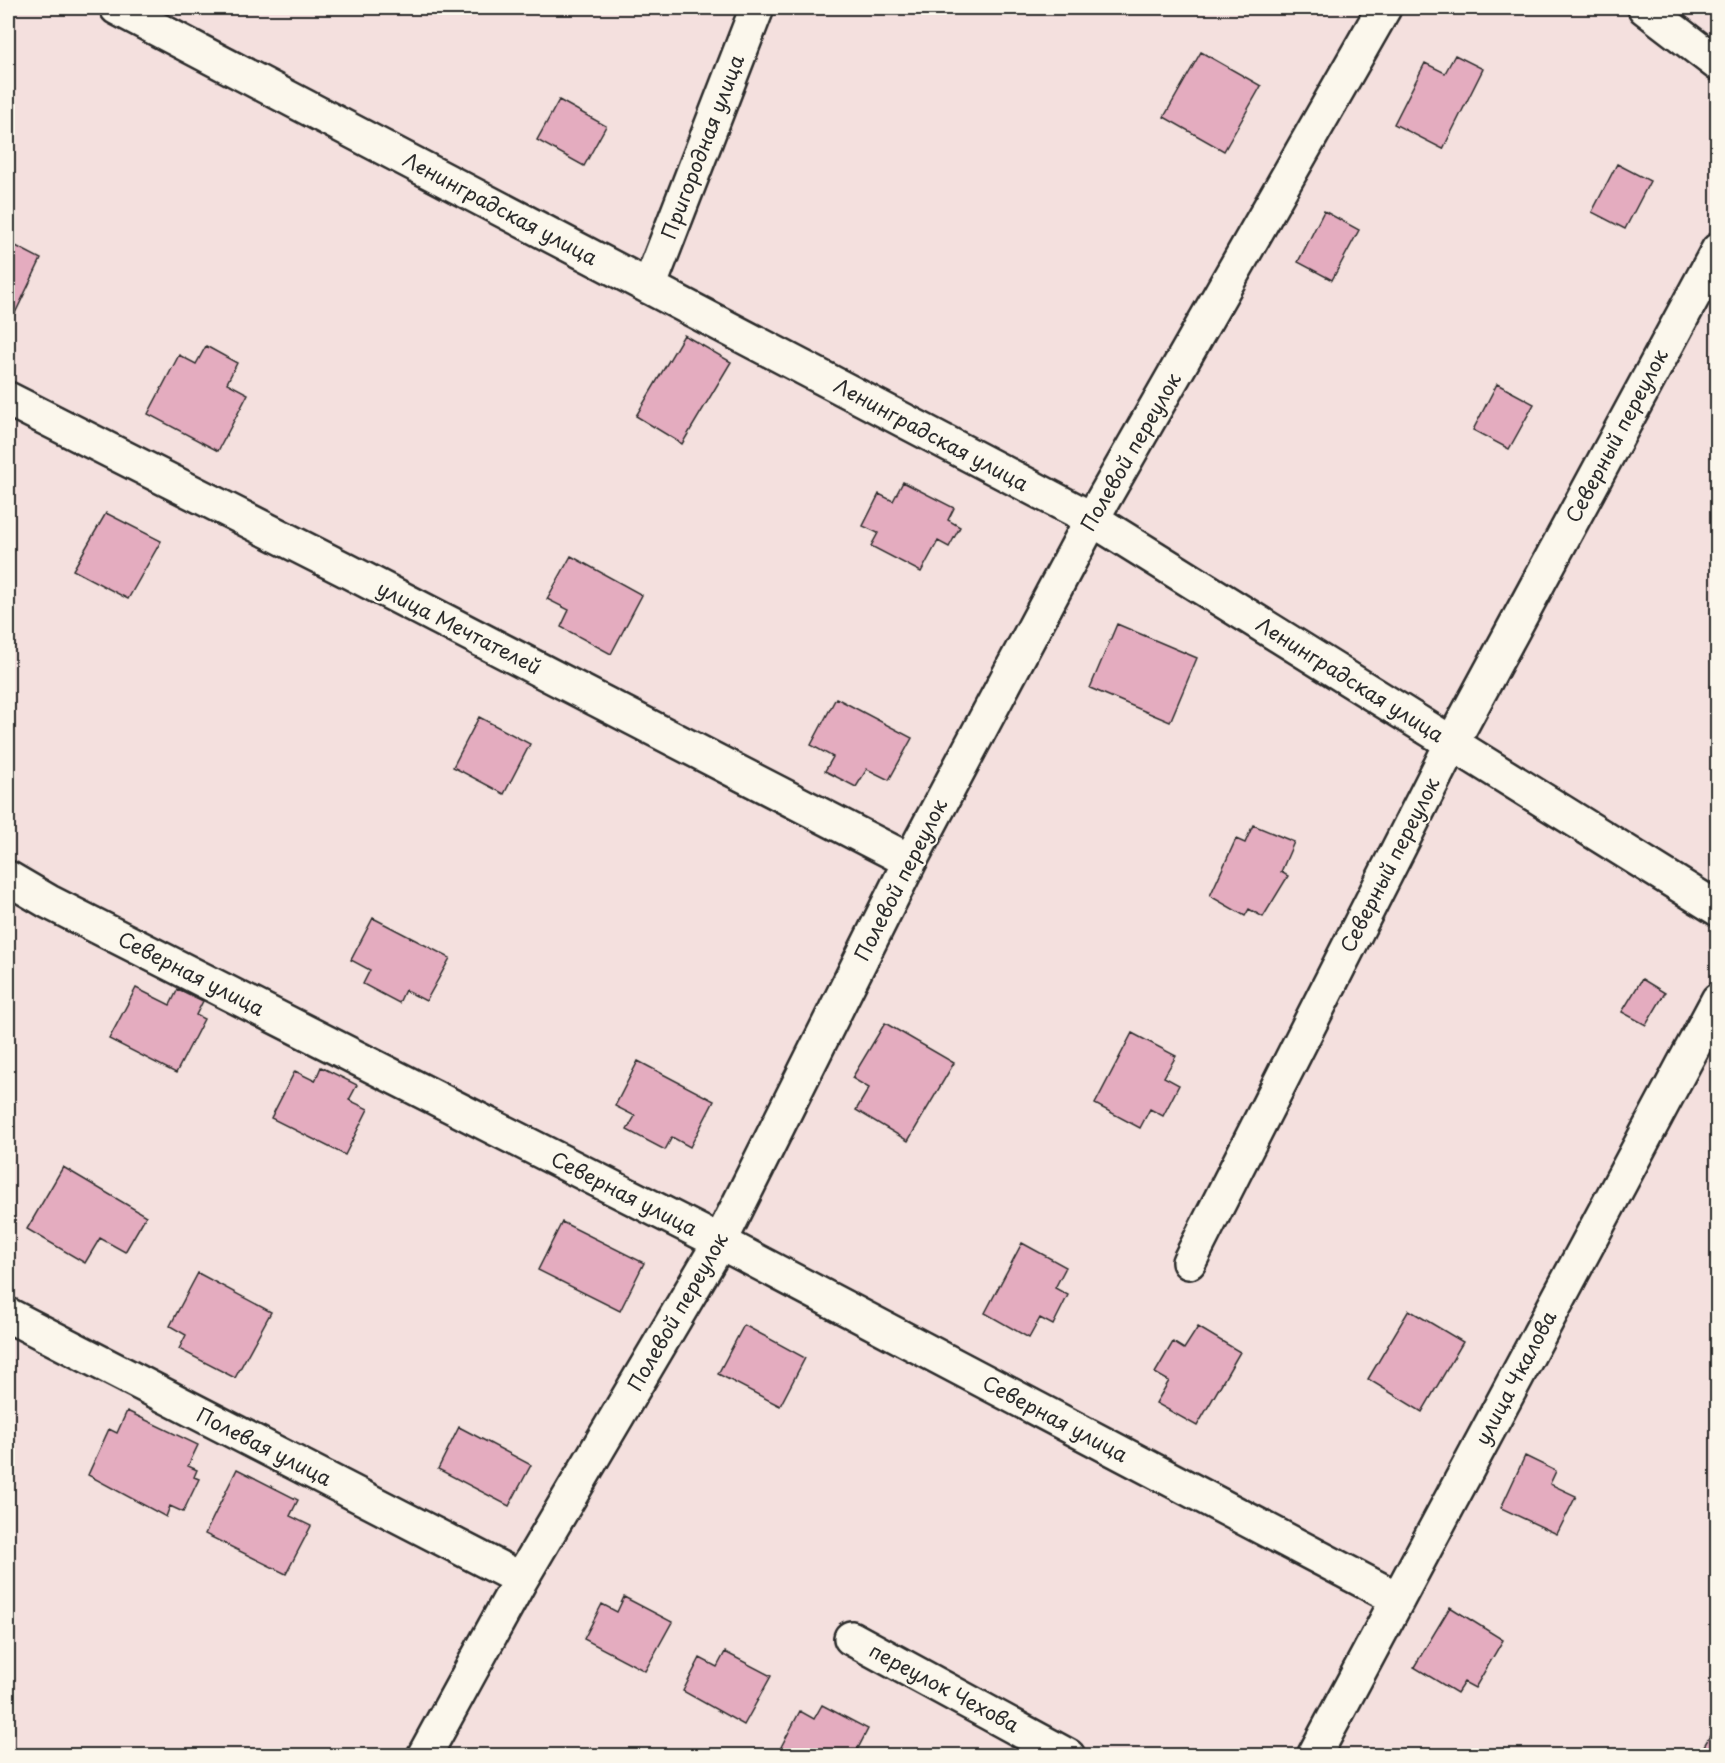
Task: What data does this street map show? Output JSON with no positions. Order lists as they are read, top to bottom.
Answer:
{
  "streets": {
    "street": [
      "Пригородная улица",
      "Ленинградская улица",
      "Северный переулок",
      "Полевой переулок",
      "улица Мечтателей",
      "Северная улица",
      "улица Чкалова",
      "Полевая улица",
      "переулок Чехова"
    ]
  },
  "crossings": [
    ["Пригородная улица", "Ленинградская улица"],
    ["Ленинградская улица", "Северный переулок"],
    ["Ленинградская улица", "Полевой переулок"],
    ["Полевой переулок", "улица Мечтателей"],
    ["Полевой переулок", "Северная улица"],
    ["Полевой переулок", "Полевая улица"],
    ["Северная улица", "улица Чкалова"]
  ]
}
